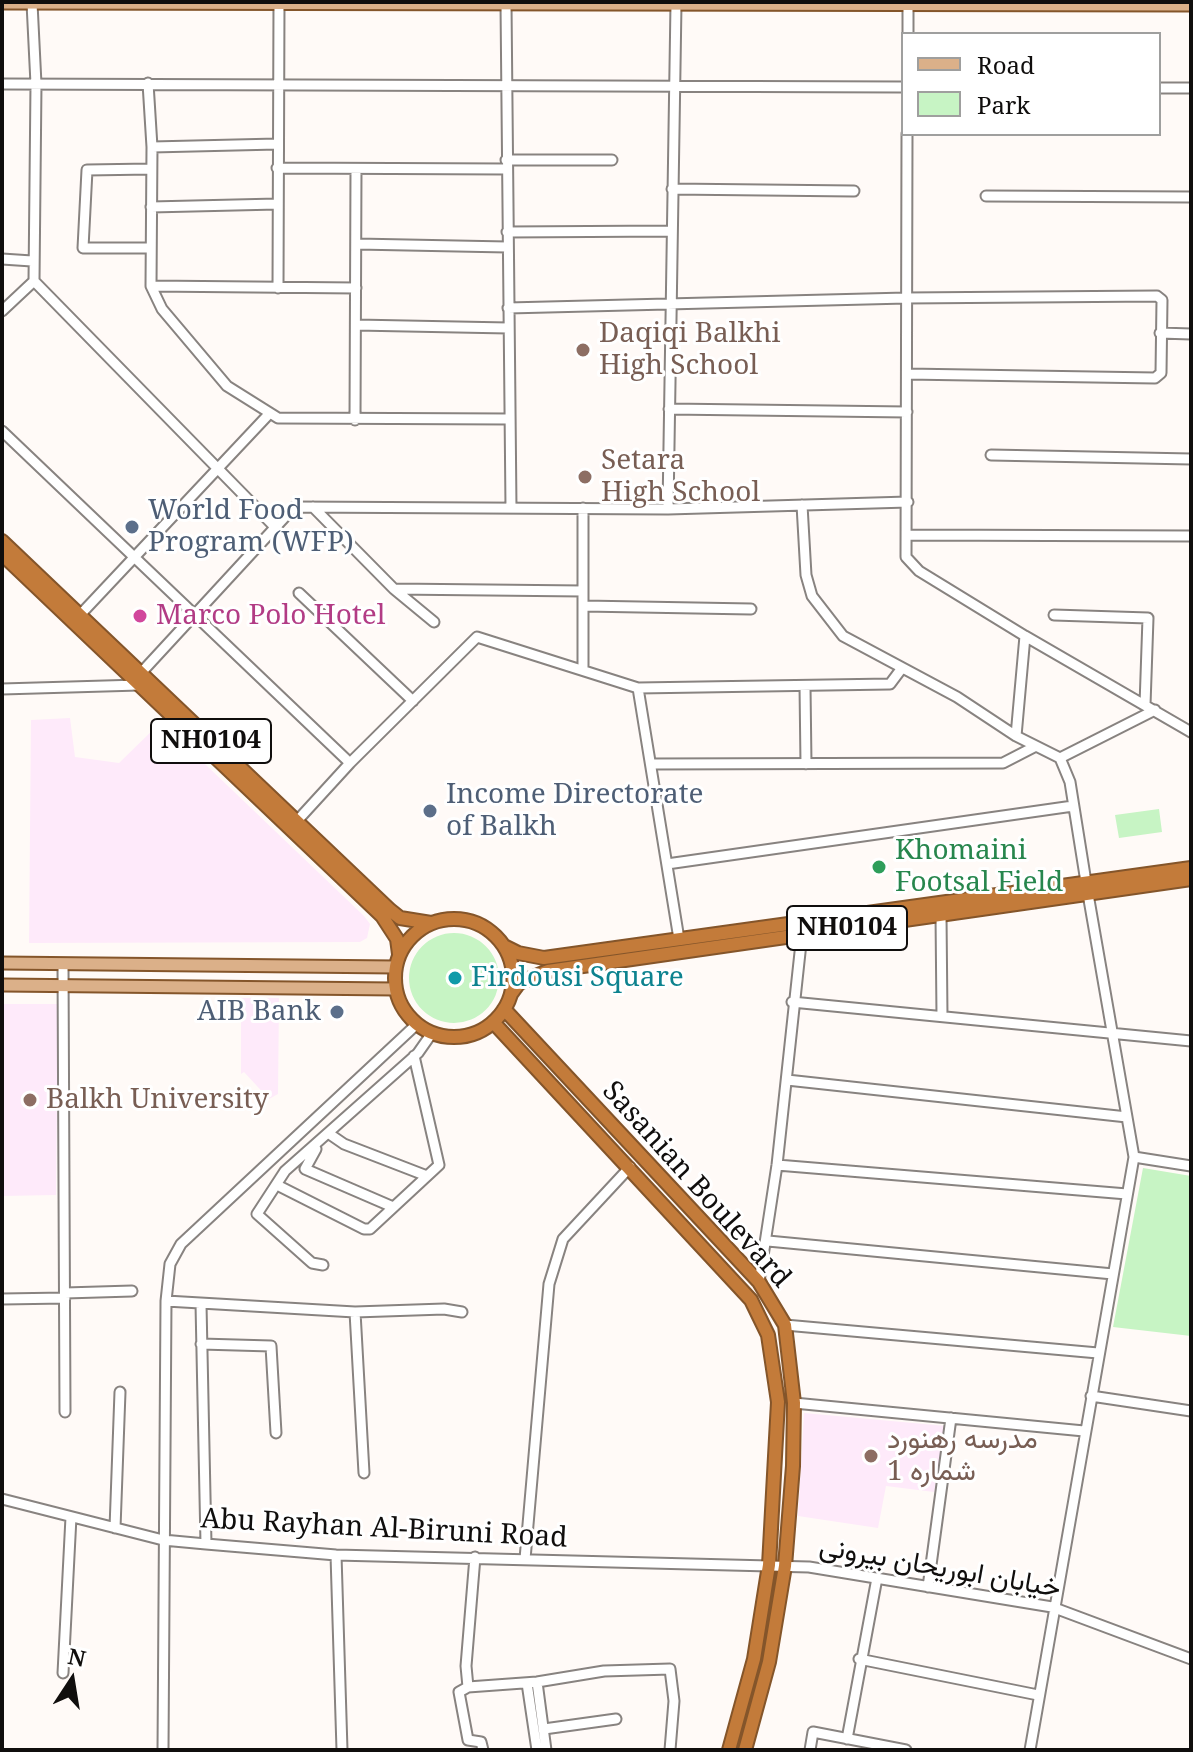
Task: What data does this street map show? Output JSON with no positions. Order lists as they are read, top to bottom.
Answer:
{
  "streets": {
    "highway": ["NH0104", "Sasanian Boulevard"],
    "street": ["Abu Rayhan Al-Biruni Road", "خیابان ابوریحان بیرونی"]
  },
  "crossings": [
    ["NH0104", "Sasanian Boulevard"],
    ["Sasanian Boulevard", "Abu Rayhan Al-Biruni Road"],
    ["Sasanian Boulevard", "خیابان ابوریحان بیرونی"],
    ["Abu Rayhan Al-Biruni Road", "خیابان ابوریحان بیرونی"]
  ],
  "places": [
    "Daqiqi Balkhi High School",
    "Setara High School",
    "World Food Program (WFP)",
    "Marco Polo Hotel",
    "Income Directorate of Balkh",
    "Khomaini Footsal Field",
    "Firdousi Square",
    "AIB Bank",
    "Balkh University",
    "مدرسه رهنورد شماره 1"
  ],
  "legend": ["Road", "Park"],
  "north": "top"
}
